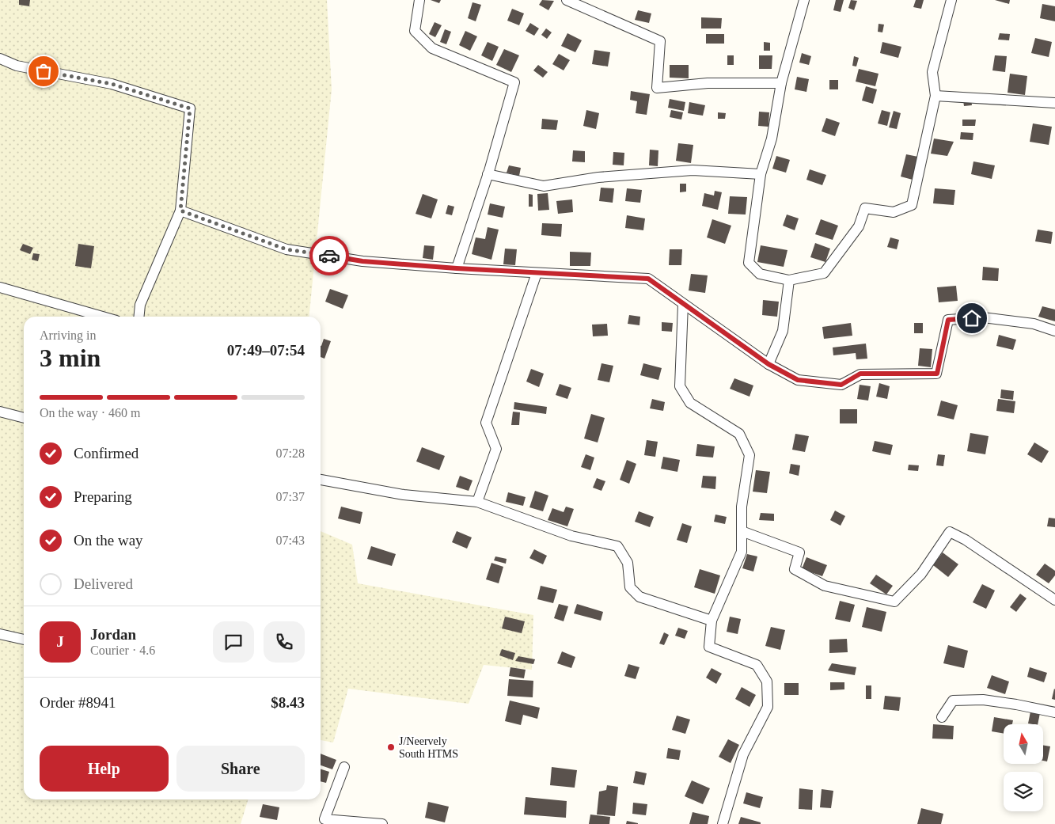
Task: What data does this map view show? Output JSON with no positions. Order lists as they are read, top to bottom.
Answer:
{
  "places": ["J/Neervely South HTMS"],
  "north": "top",
  "page": {
    "heading": ["3 min", "Arriving in", "07:49–07:54"],
    "panel": [
      "Jordan",
      "Courier · 4.6",
      "Order #8941",
      "$8.43"
    ],
    "bar": "On the way · 460 m",
    "list": [
      ["Confirmed", "07:28"],
      ["Preparing", "07:37"],
      ["On the way", "07:43"],
      "Delivered"
    ],
    "round": "J",
    "buttons": ["Help", "Share"]
  }
}
